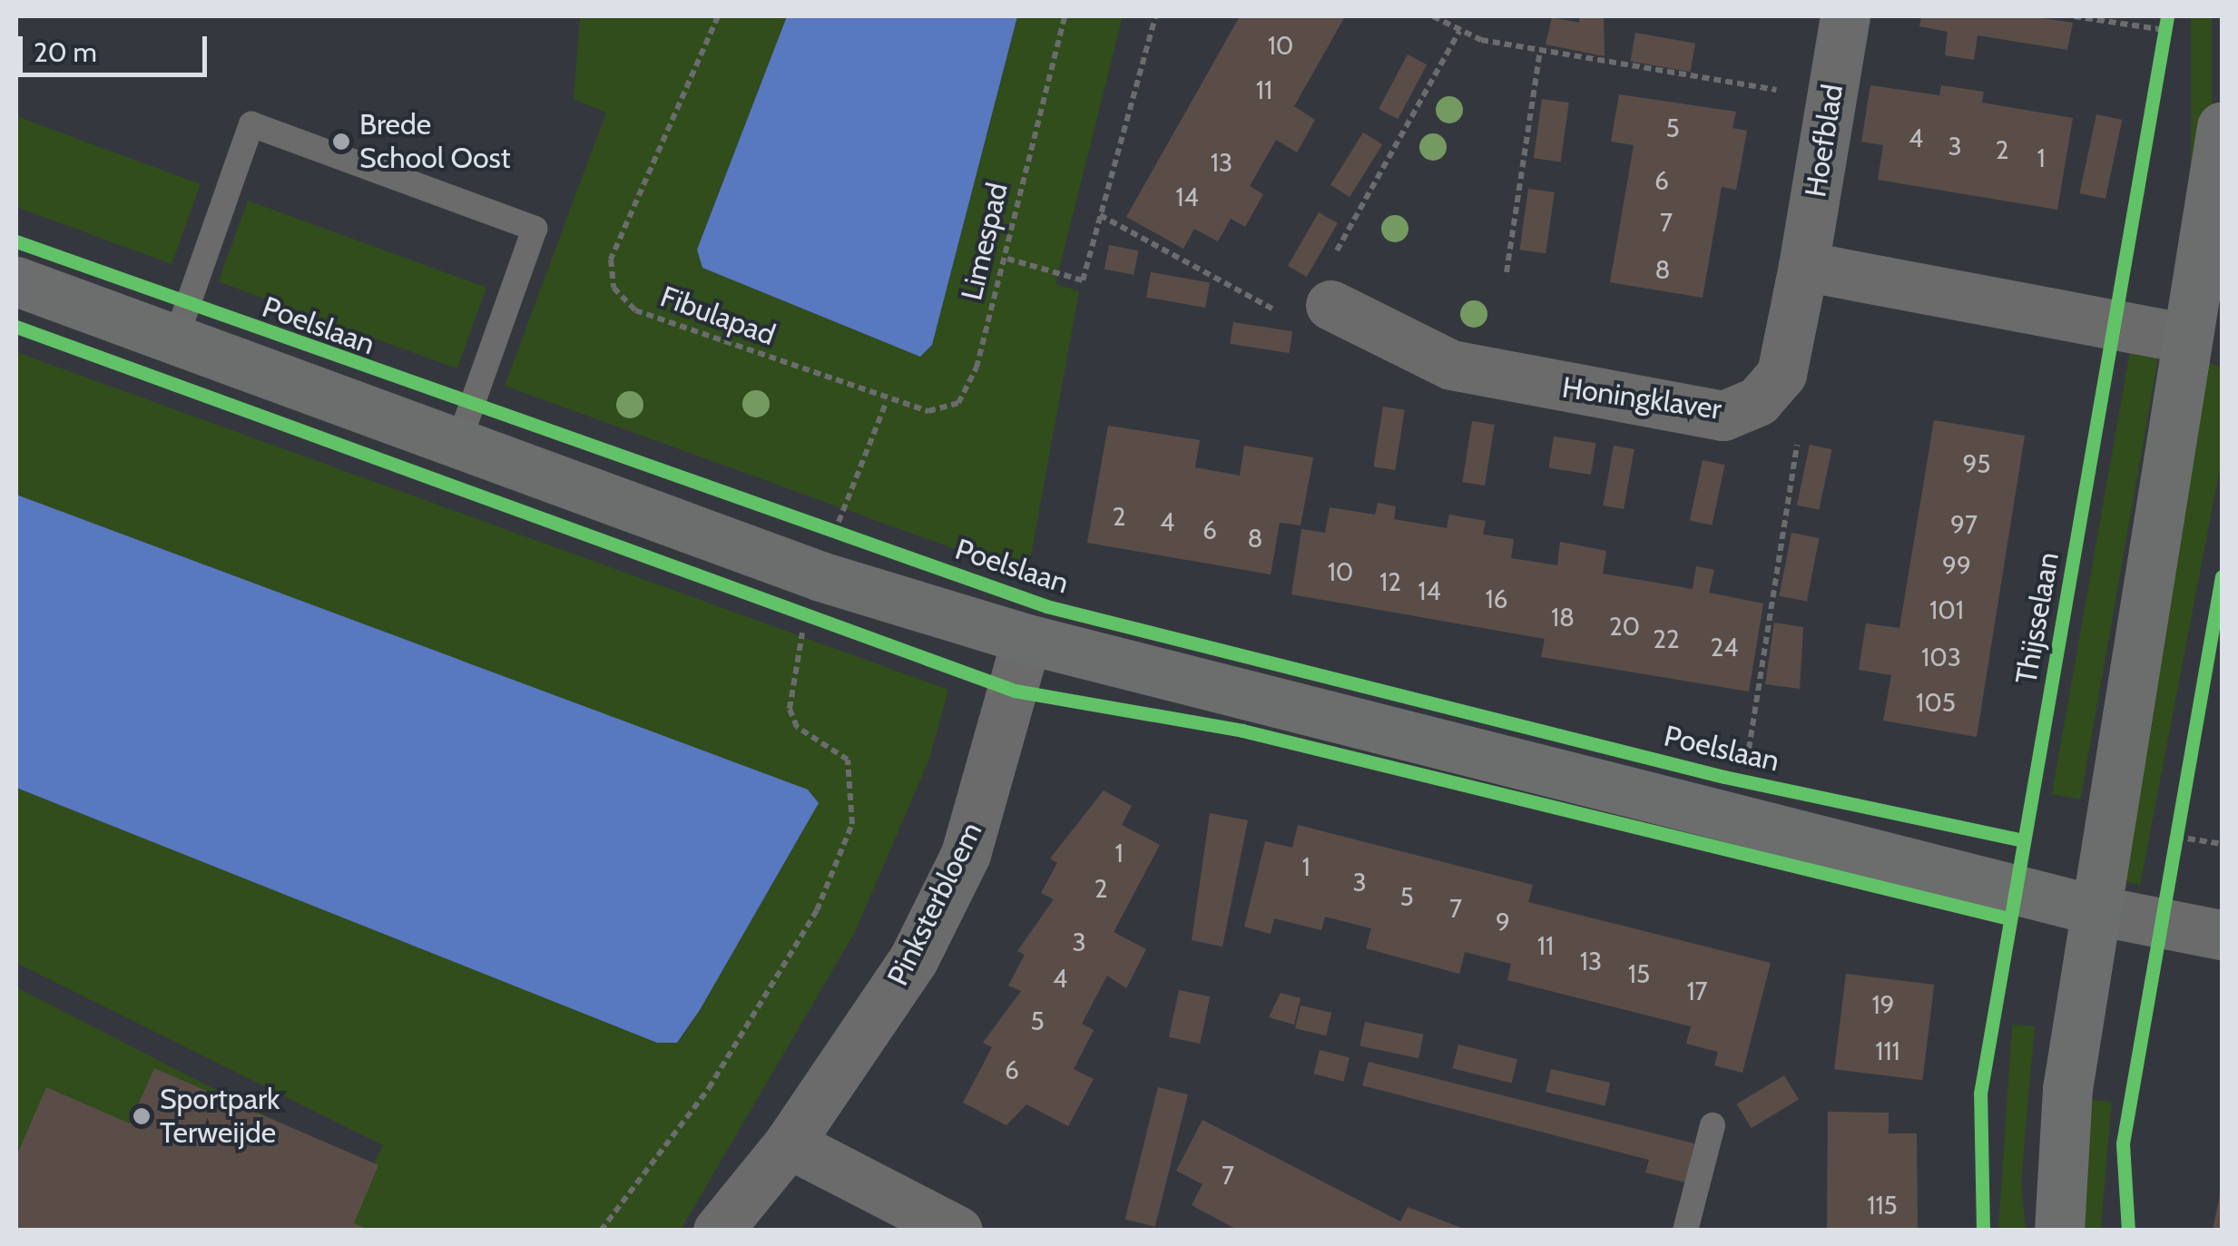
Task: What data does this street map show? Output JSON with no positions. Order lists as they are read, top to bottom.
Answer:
{
  "streets": {
    "street": ["Hoefblad", "Honingklaver", "Pinksterbloem"],
    "path": ["Limespad", "Fibulapad"],
    "cycle path": ["Poelslaan", "Thijsselaan"]
  },
  "crossings": [
    ["Limespad", "Fibulapad"]
  ],
  "places": ["Brede School Oost", "Sportpark Terweijde"],
  "house_numbers": [
    "10",
    "11",
    "5",
    "4",
    "3",
    "2",
    "1",
    "13",
    "6",
    "14",
    "7",
    "8",
    "95",
    "2",
    "4",
    "97",
    "6",
    "8",
    "99",
    "10",
    "12",
    "14",
    "16",
    "101",
    "18",
    "20",
    "22",
    "24",
    "103",
    "105",
    "1",
    "1",
    "3",
    "2",
    "5",
    "7",
    "9",
    "3",
    "11",
    "13",
    "15",
    "4",
    "17",
    "19",
    "5",
    "111",
    "6",
    "7",
    "115"
  ],
  "scale_bar": "20 m"
}
